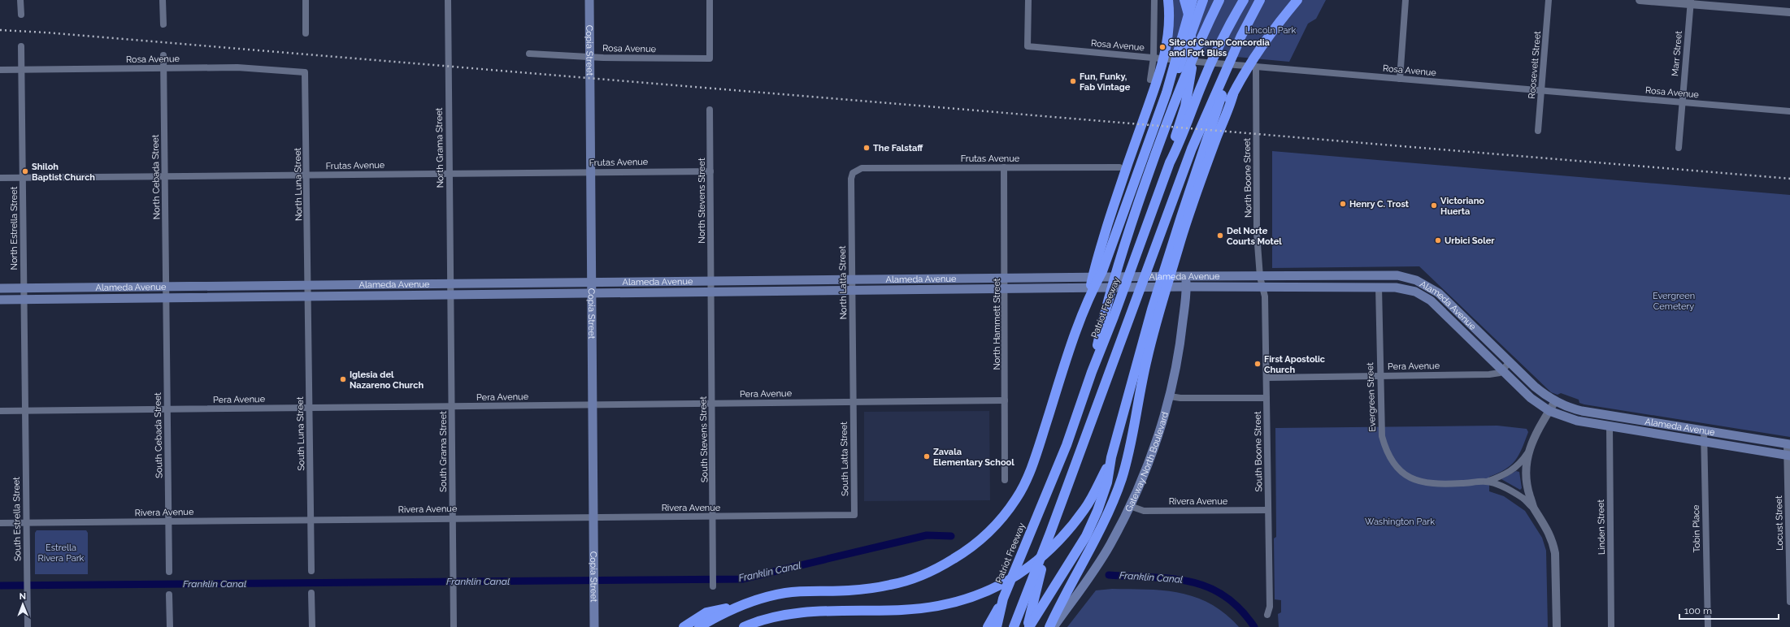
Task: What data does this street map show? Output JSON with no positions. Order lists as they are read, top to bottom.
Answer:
{
  "streets": {
    "highway": ["Patriot Freeway"],
    "main road": ["Copia Street", "Alameda Avenue", "Gateway North Boulevard"],
    "street": [
      "Rosa Avenue",
      "Marr Street",
      "Roosevelt Street",
      "North Grama Street",
      "Frutas Avenue",
      "North Cebada Street",
      "North Boone Street",
      "North Luna Street",
      "North Stevens Street",
      "North Estrella Street",
      "North Latta Street",
      "North Hammett Street",
      "Pera Avenue",
      "Evergreen Street",
      "South Luna Street",
      "South Cebada Street",
      "South Stevens Street",
      "South Grama Street",
      "South Boone Street",
      "South Latta Street",
      "Rivera Avenue",
      "South Estrella Street",
      "Locust Street",
      "Linden Street",
      "Tobin Place"
    ]
  },
  "crossings": [
    ["Rosa Avenue", "Copia Street"],
    ["Rosa Avenue", "Marr Street"],
    ["Rosa Avenue", "Roosevelt Street"],
    ["Rosa Avenue", "North Cebada Street"],
    ["Rosa Avenue", "North Boone Street"],
    ["Rosa Avenue", "North Luna Street"],
    ["Rosa Avenue", "North Estrella Street"],
    ["Copia Street", "Frutas Avenue"],
    ["Copia Street", "Alameda Avenue"],
    ["Copia Street", "Pera Avenue"],
    ["Copia Street", "Rivera Avenue"],
    ["North Grama Street", "Frutas Avenue"],
    ["North Grama Street", "Alameda Avenue"],
    ["North Grama Street", "South Grama Street"],
    ["Frutas Avenue", "North Cebada Street"],
    ["Frutas Avenue", "North Luna Street"],
    ["Frutas Avenue", "North Stevens Street"],
    ["Frutas Avenue", "North Estrella Street"],
    ["Frutas Avenue", "North Latta Street"],
    ["Frutas Avenue", "North Hammett Street"],
    ["North Cebada Street", "Alameda Avenue"],
    ["North Cebada Street", "South Cebada Street"],
    ["North Boone Street", "Alameda Avenue"],
    ["North Boone Street", "South Boone Street"],
    ["North Luna Street", "Alameda Avenue"],
    ["North Luna Street", "South Luna Street"],
    ["North Stevens Street", "Alameda Avenue"],
    ["North Stevens Street", "South Stevens Street"],
    ["North Estrella Street", "Alameda Avenue"],
    ["North Estrella Street", "Pera Avenue"],
    ["North Estrella Street", "South Estrella Street"],
    ["Alameda Avenue", "North Latta Street"],
    ["Alameda Avenue", "North Hammett Street"],
    ["Alameda Avenue", "Pera Avenue"],
    ["Alameda Avenue", "Evergreen Street"],
    ["Alameda Avenue", "South Luna Street"],
    ["Alameda Avenue", "South Cebada Street"],
    ["Alameda Avenue", "South Stevens Street"],
    ["Alameda Avenue", "South Grama Street"],
    ["Alameda Avenue", "South Boone Street"],
    ["Alameda Avenue", "Gateway North Boulevard"],
    ["Alameda Avenue", "Locust Street"],
    ["Alameda Avenue", "Linden Street"],
    ["Alameda Avenue", "Tobin Place"],
    ["North Latta Street", "Pera Avenue"],
    ["North Latta Street", "South Latta Street"],
    ["North Hammett Street", "Pera Avenue"],
    ["Pera Avenue", "Evergreen Street"],
    ["Pera Avenue", "South Luna Street"],
    ["Pera Avenue", "South Cebada Street"],
    ["Pera Avenue", "South Stevens Street"],
    ["Pera Avenue", "South Grama Street"],
    ["Pera Avenue", "South Boone Street"],
    ["Pera Avenue", "South Latta Street"],
    ["Pera Avenue", "South Estrella Street"],
    ["South Luna Street", "Rivera Avenue"],
    ["South Cebada Street", "Rivera Avenue"],
    ["South Stevens Street", "Rivera Avenue"],
    ["South Grama Street", "Rivera Avenue"],
    ["South Boone Street", "Rivera Avenue"],
    ["South Latta Street", "Rivera Avenue"],
    ["Gateway North Boulevard", "Rivera Avenue"],
    ["Rivera Avenue", "South Estrella Street"]
  ],
  "water": ["Franklin Canal"],
  "parks": [
    "Lincoln Park",
    "Evergreen Cemetery",
    "Washington Park",
    "Estrella Rivera Park"
  ],
  "places": [
    "Site of Camp Concordia and Fort Bliss",
    "Fun, Funky, Fab Vintage",
    "The Falstaff",
    "Shiloh Baptist Church",
    "Henry C. Trost",
    "Victoriano Huerta",
    "Del Norte Courts Motel",
    "Urbici Soler",
    "First Apostolic Church",
    "Iglesia del Nazareno Church",
    "Zavala Elementary School"
  ],
  "scale_bar": "100 m",
  "north": "top"
}
